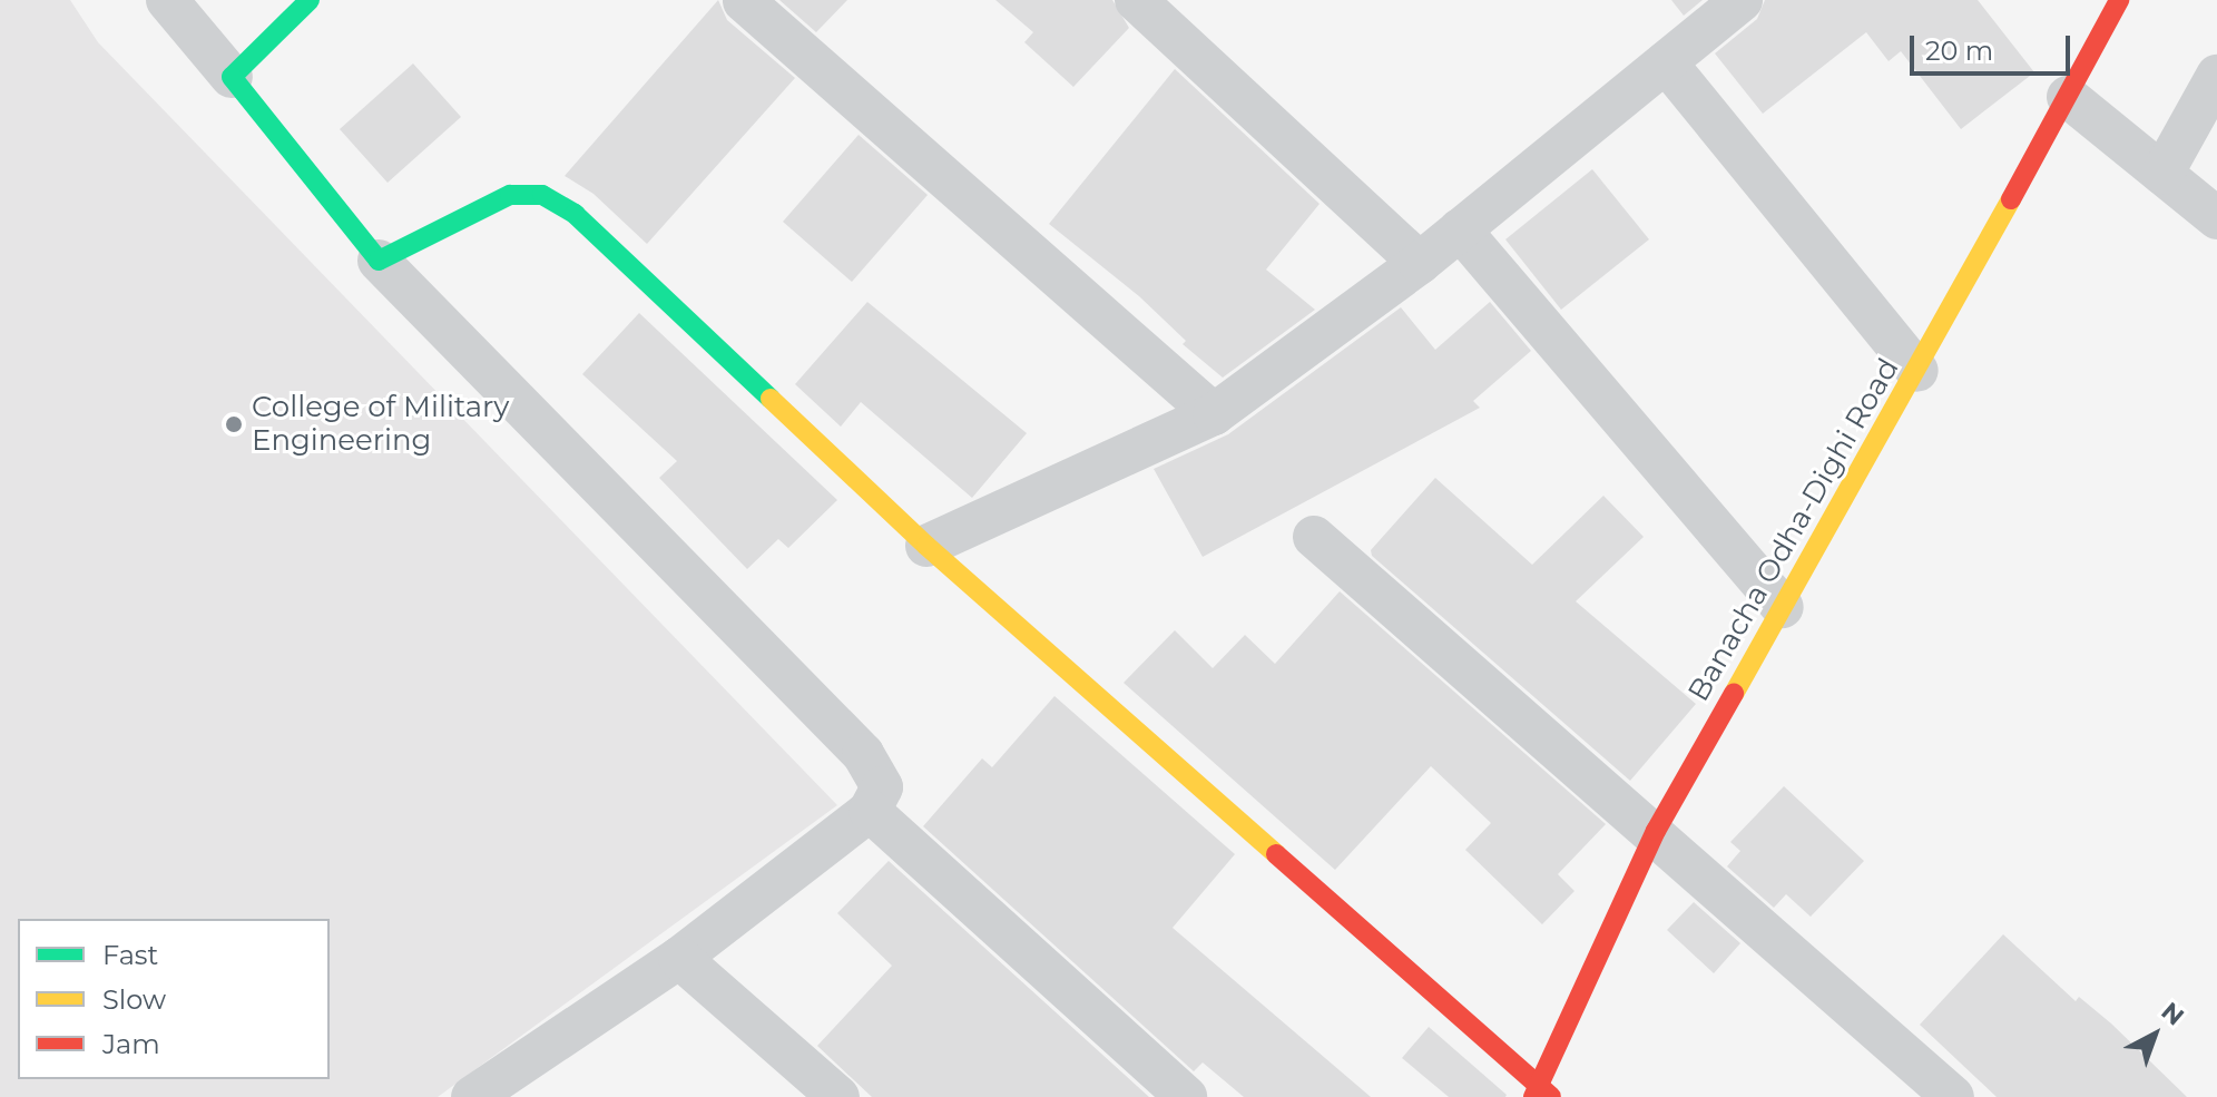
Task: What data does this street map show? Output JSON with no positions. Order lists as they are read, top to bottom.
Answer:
{
  "streets": {
    "street": ["Banacha Odha-Dighi Road"]
  },
  "places": ["College of Military Engineering"],
  "legend": ["Fast", "Slow", "Jam"],
  "scale_bar": "20 m",
  "north": "top right"
}
